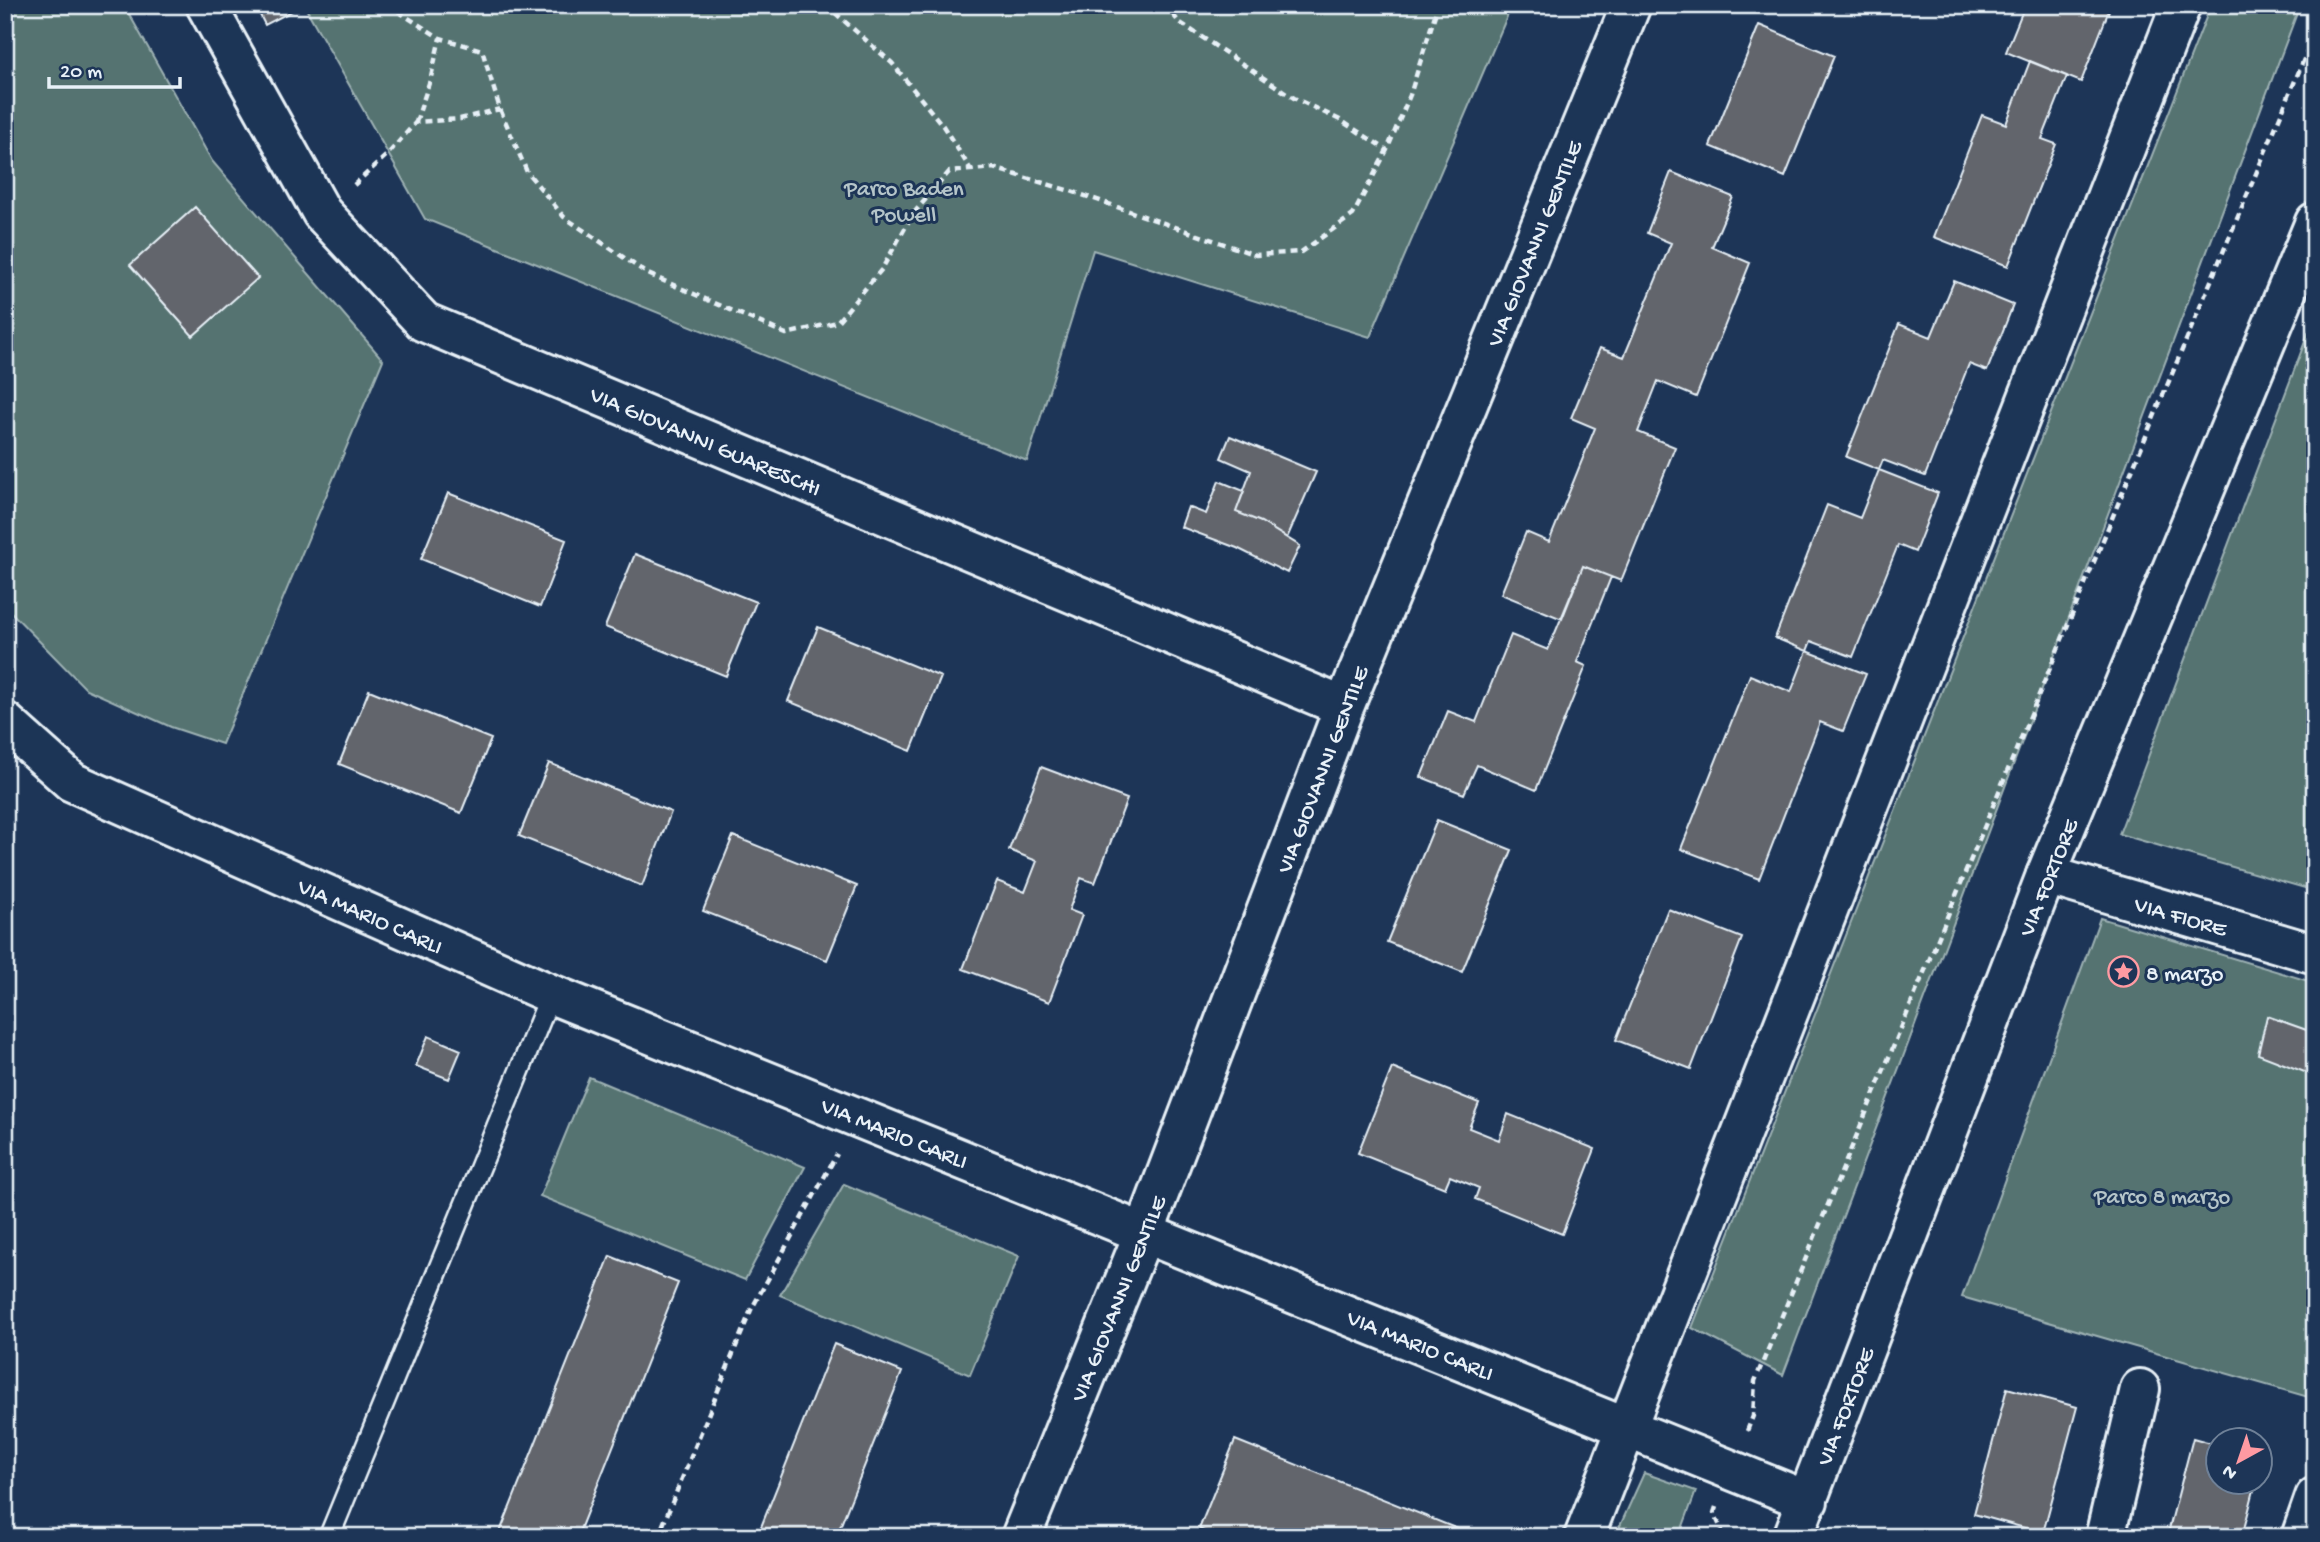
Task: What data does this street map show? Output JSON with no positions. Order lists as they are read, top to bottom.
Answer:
{
  "streets": {
    "street": [
      "VIA GIOVANNI GENTILE",
      "VIA GIOVANNI GUARESCHI",
      "VIA FORTORE",
      "VIA MARIO CARLI",
      "VIA FIORE"
    ]
  },
  "crossings": [
    ["VIA GIOVANNI GENTILE", "VIA GIOVANNI GUARESCHI"],
    ["VIA GIOVANNI GENTILE", "VIA MARIO CARLI"],
    ["VIA FORTORE", "VIA MARIO CARLI"],
    ["VIA FORTORE", "VIA FIORE"]
  ],
  "parks": ["Parco Baden Powell", "Parco 8 marzo"],
  "places": {
    "place": ["8 marzo"]
  },
  "scale_bar": "20 m",
  "north": "bottom left"
}
